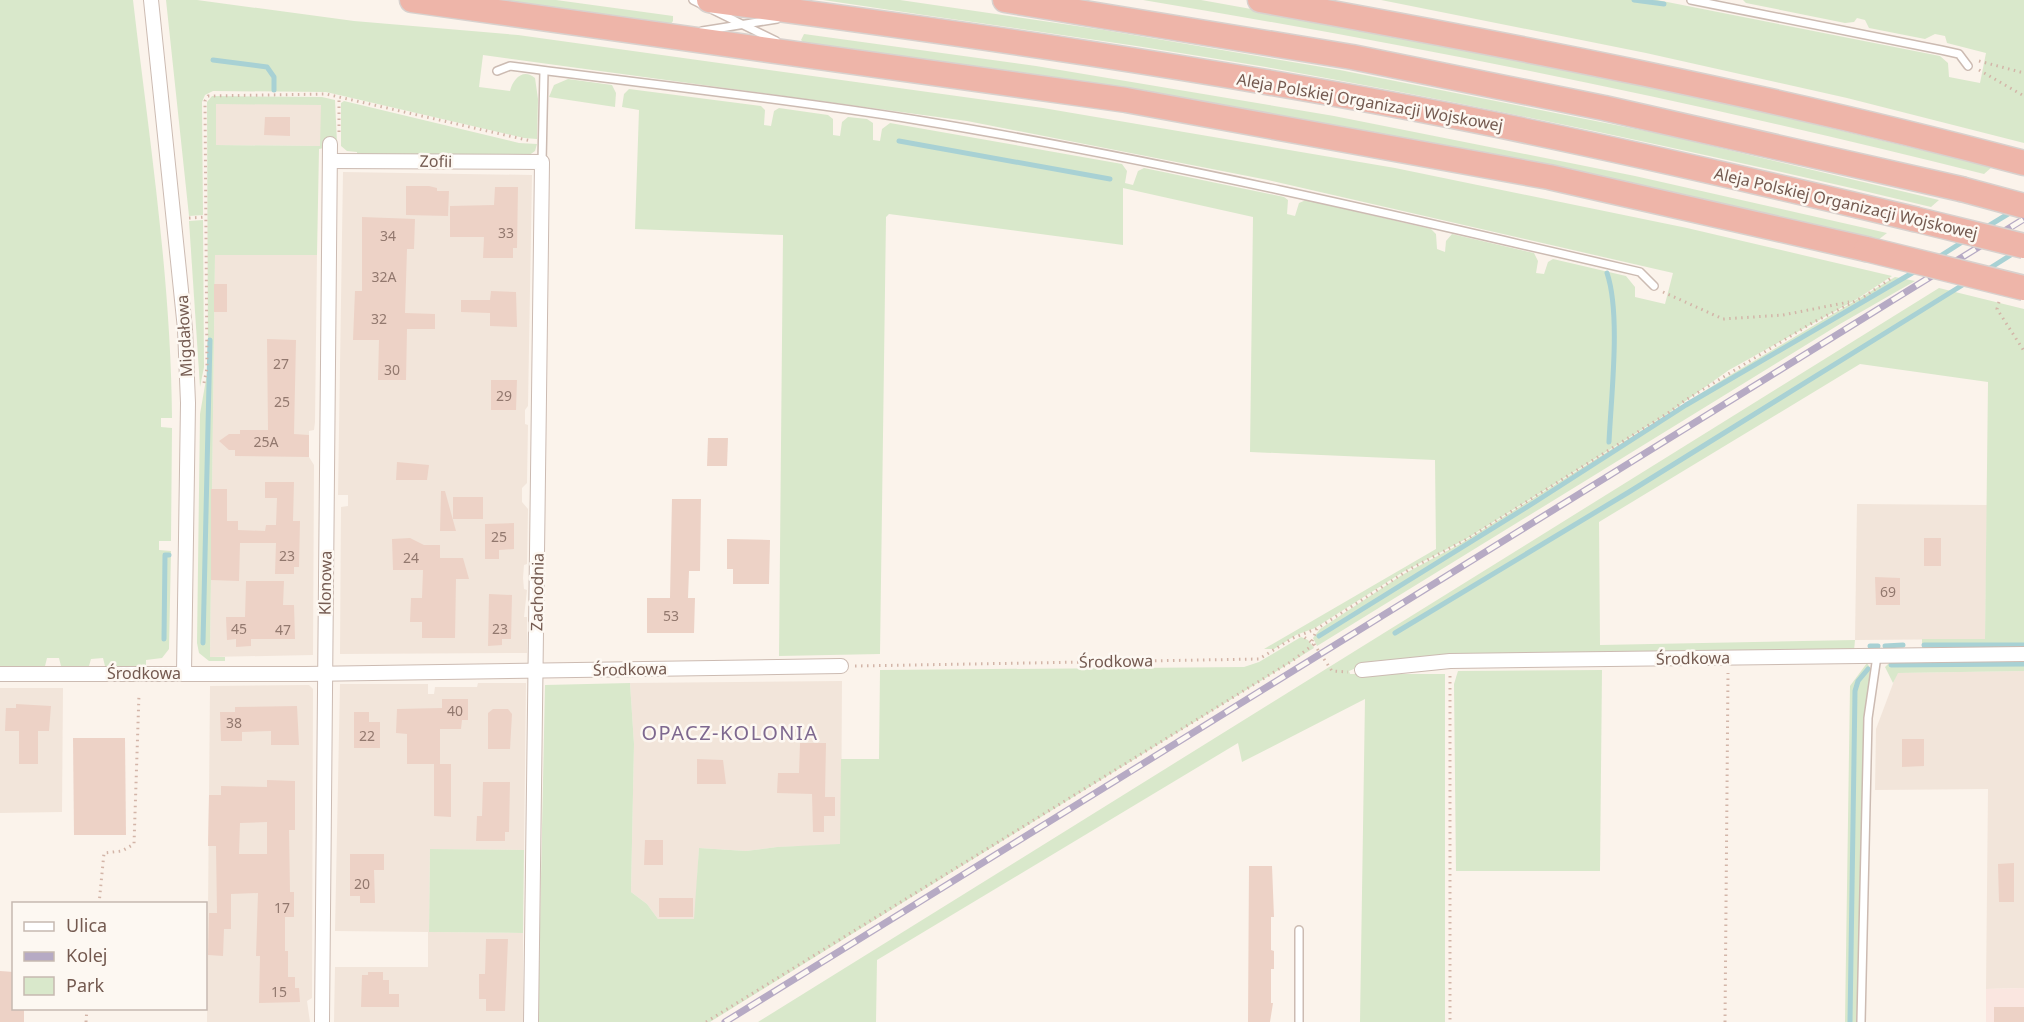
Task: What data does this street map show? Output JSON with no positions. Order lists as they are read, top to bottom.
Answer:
{
  "streets": {
    "highway": ["Aleja Polskiej Organizacji Wojskowej"],
    "street": [
      "Zofii",
      "Migdałowa",
      "Klonowa",
      "Zachodnia",
      "Środkowa"
    ]
  },
  "crossings": [
    ["Zofii", "Klonowa"],
    ["Zofii", "Zachodnia"],
    ["Migdałowa", "Środkowa"],
    ["Klonowa", "Środkowa"],
    ["Zachodnia", "Środkowa"]
  ],
  "districts": ["OPACZ-KOLONIA"],
  "house_numbers": [
    "33",
    "34",
    "32A",
    "32",
    "27",
    "30",
    "29",
    "25",
    "25A",
    "25",
    "23",
    "24",
    "69",
    "53",
    "45",
    "23",
    "47",
    "40",
    "38",
    "22",
    "20",
    "17",
    "15"
  ],
  "legend": ["Ulica", "Kolej", "Park"]
}
